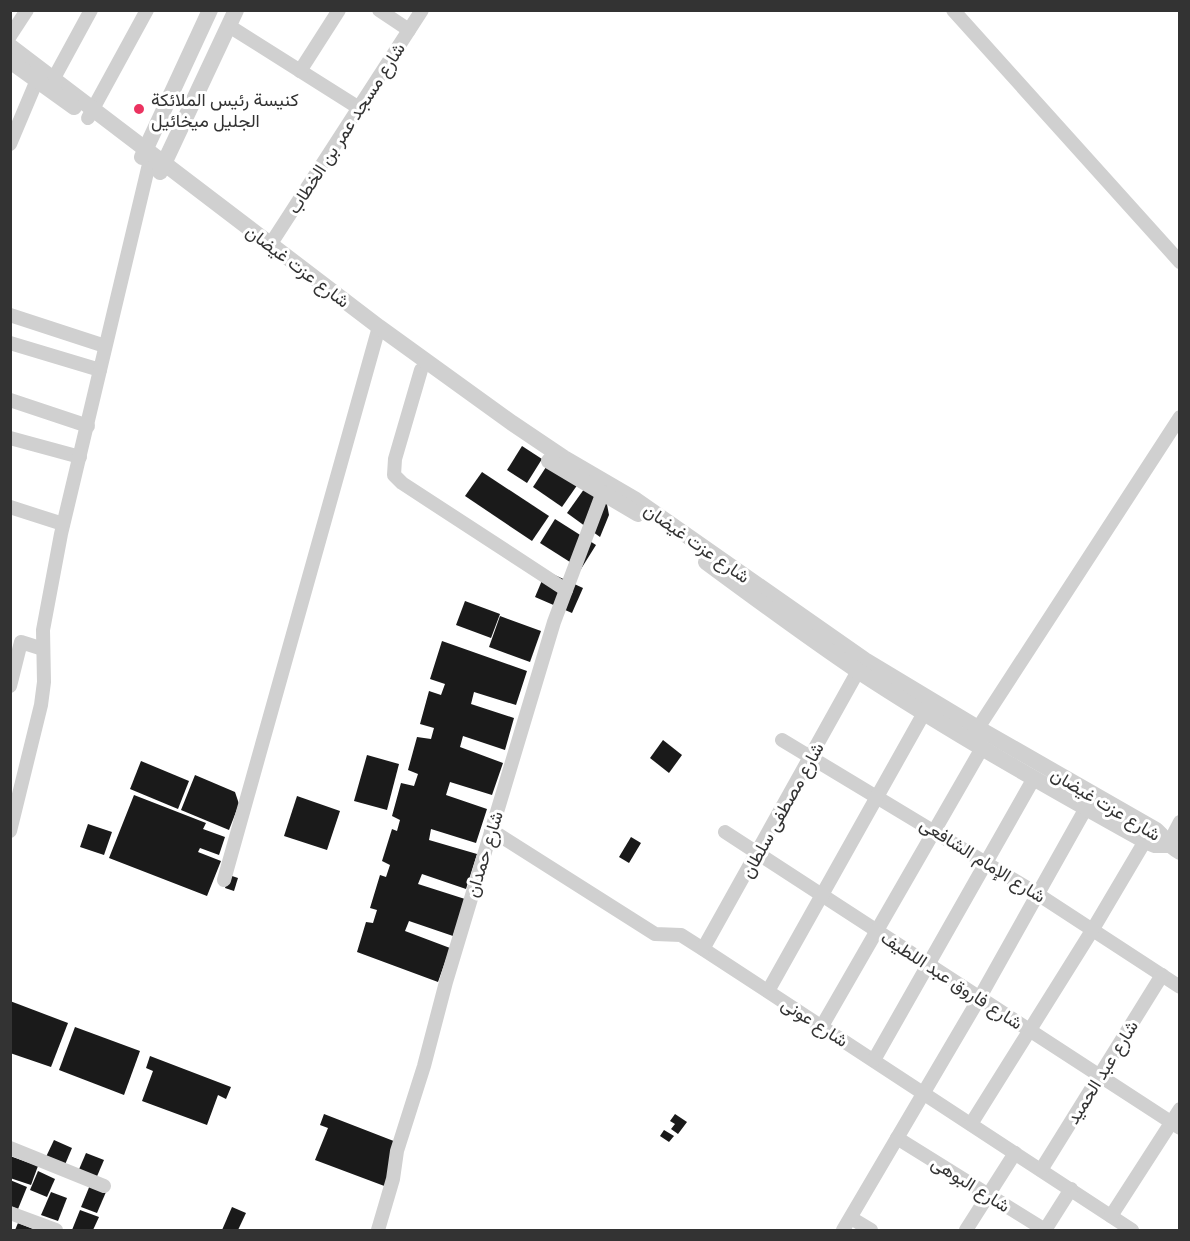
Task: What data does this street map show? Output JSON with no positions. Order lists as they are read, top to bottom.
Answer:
{
  "streets": {
    "street": [
      "شارع مسجد عمر بن الخطاب",
      "شارع عزت غيضان",
      "شارع مصطفى سلطان",
      "شارع حمدان",
      "شارع الإمام الشافعى",
      "شارع فاروق عبد اللطيف",
      "شارع عونى",
      "شارع عبد الحميد",
      "شارع البوهى"
    ]
  },
  "crossings": [
    ["شارع مسجد عمر بن الخطاب", "شارع عزت غيضان"],
    ["شارع عزت غيضان", "شارع مصطفى سلطان"],
    ["شارع عزت غيضان", "شارع حمدان"],
    ["شارع مصطفى سلطان", "شارع الإمام الشافعى"],
    ["شارع مصطفى سلطان", "شارع فاروق عبد اللطيف"],
    ["شارع مصطفى سلطان", "شارع عونى"],
    ["شارع حمدان", "شارع عونى"],
    ["شارع الإمام الشافعى", "شارع عبد الحميد"],
    ["شارع فاروق عبد اللطيف", "شارع عبد الحميد"],
    ["شارع عونى", "شارع عبد الحميد"]
  ],
  "places": ["كنيسة رئيس الملائكة الجليل ميخائيل"]
}
